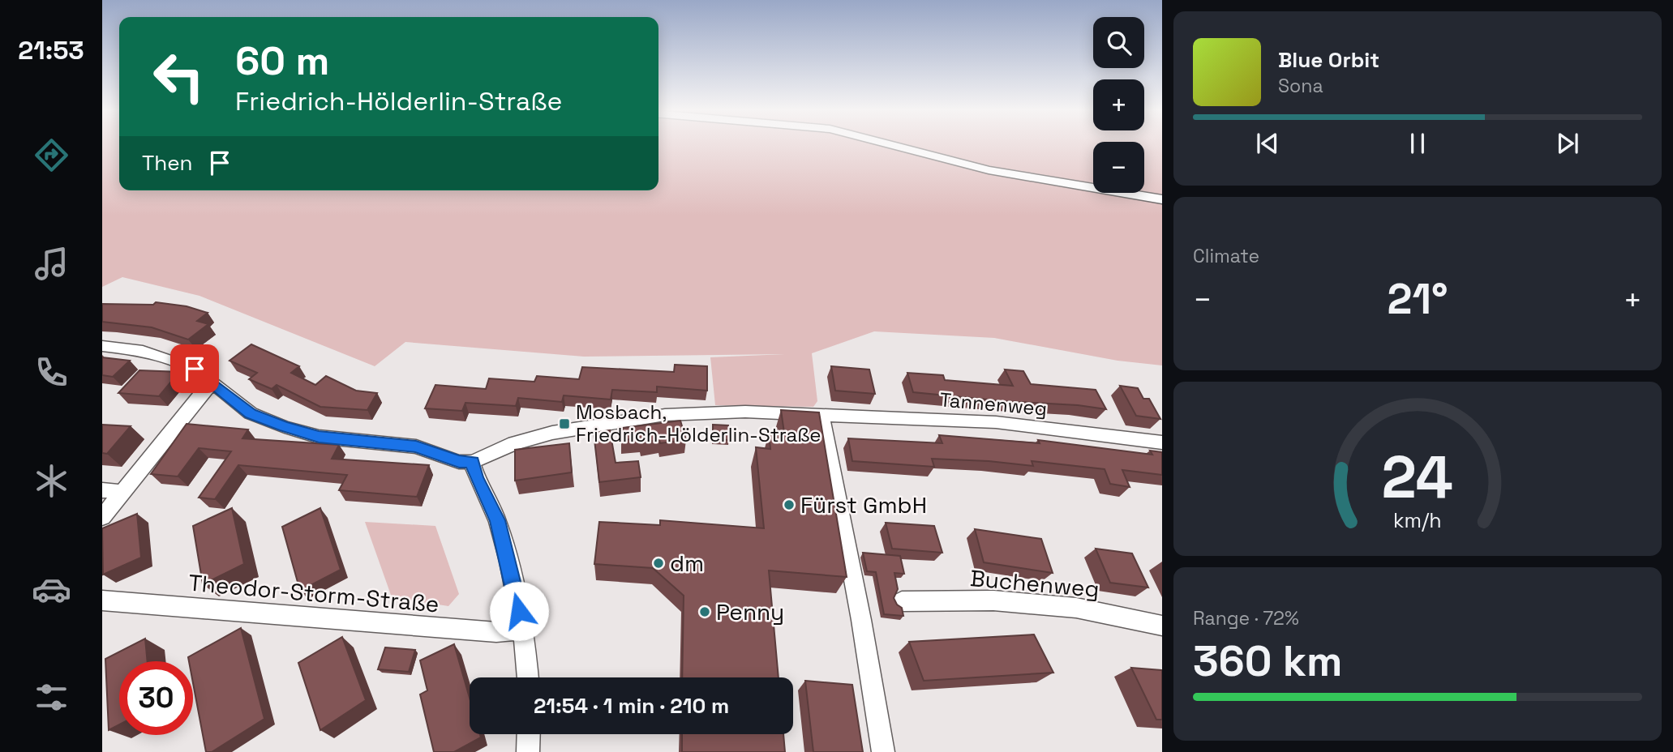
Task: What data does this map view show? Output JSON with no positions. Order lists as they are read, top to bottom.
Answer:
{
  "streets": {
    "street": ["Tannenweg", "Buchenweg", "Theodor-Storm-Straße"]
  },
  "places": {
    "transit": ["Mosbach, Friedrich-Hölderlin-Straße"],
    "other": ["Fürst GmbH", "dm", "Penny"]
  },
  "page": {
    "tabs": "21:53",
    "map_buttons": ["+", "−"],
    "turn": ["60 m", "Friedrich-Hölderlin-Straße"],
    "song": ["Blue Orbit", "Sona"],
    "then": "Then",
    "tile": [
      "Climate",
      ["Range · 72%", "360 km"]
    ],
    "heat": ["−", "21°", "+"],
    "limit": "30",
    "trip": "21:54 · 1 min · 210 m",
    "gauge": ["24", "km/h"]
  }
}
